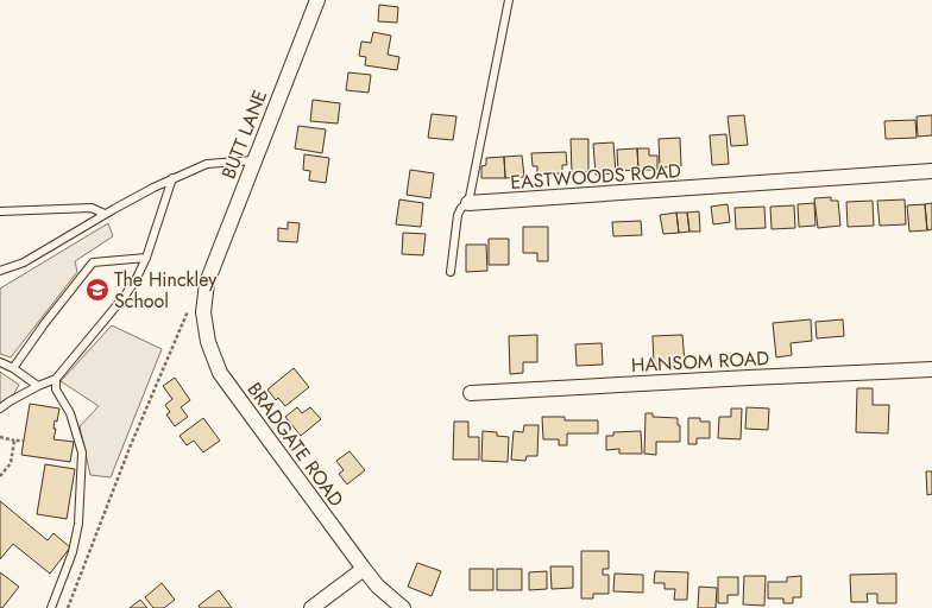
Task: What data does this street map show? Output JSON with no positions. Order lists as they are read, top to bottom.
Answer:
{
  "streets": {
    "street": [
      "BUTT LANE",
      "EASTWOODS ROAD",
      "HANSOM ROAD",
      "BRADGATE ROAD"
    ]
  },
  "crossings": [
    ["BUTT LANE", "BRADGATE ROAD"]
  ],
  "places": {
    "school or university": ["The Hinckley School"]
  }
}
